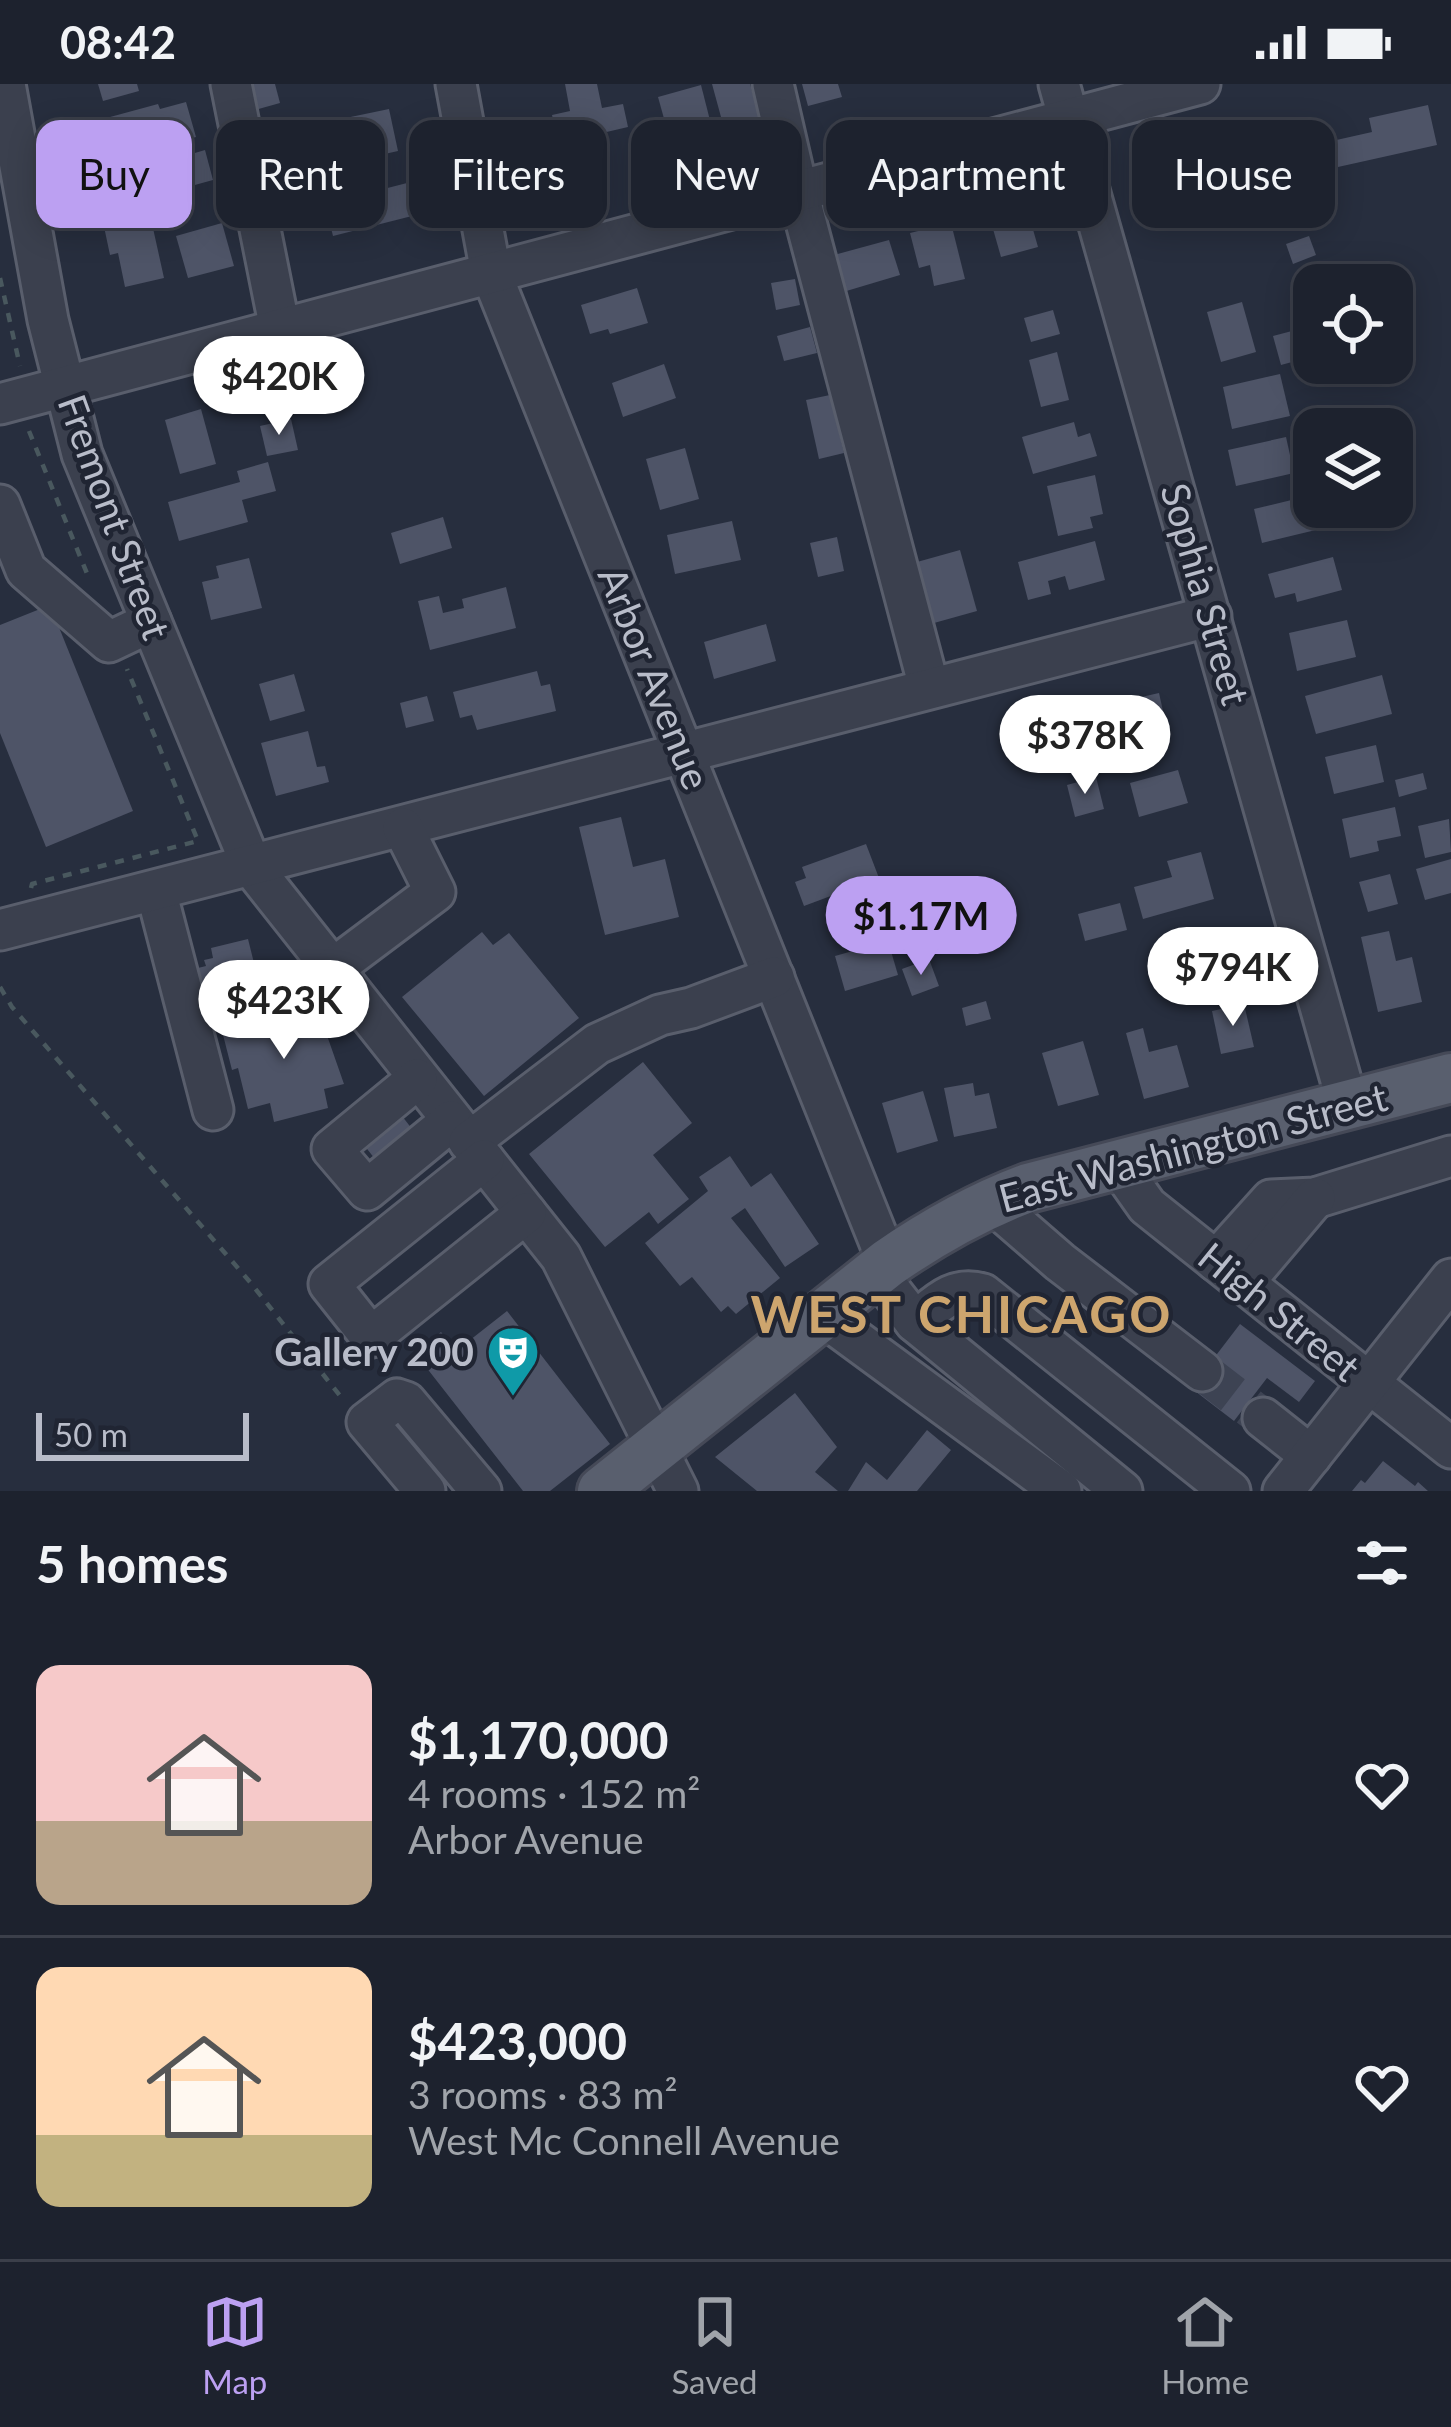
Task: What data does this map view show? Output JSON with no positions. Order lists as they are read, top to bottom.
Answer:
{
  "streets": {
    "main road": ["East Washington Street"],
    "street": [
      "Fremont Street",
      "Sophia Street",
      "Arbor Avenue",
      "High Street"
    ]
  },
  "crossings": [
    ["Fremont Street", "East Washington Street"],
    ["Sophia Street", "East Washington Street"],
    ["Arbor Avenue", "East Washington Street"],
    ["East Washington Street", "High Street"]
  ],
  "districts": ["WEST CHICAGO"],
  "places": {
    "theatre": ["Gallery 200"]
  },
  "scale_bar": "50 m",
  "page": {
    "status": "08:42",
    "chip": [
      "Buy",
      "Rent",
      "Filters",
      "New",
      "Apartment",
      "House"
    ],
    "price": [
      "$420K",
      "$378K",
      "$1.17M",
      "$794K",
      "$423K"
    ],
    "scale": "50 m",
    "heading": "5 homes",
    "list": [
      {
        "name": "$1,170,000",
        "note": "4 rooms · 152 m² · Arbor Avenue"
      },
      {
        "name": "$423,000",
        "note": "3 rooms · 83 m² · West Mc Connell Avenue"
      }
    ],
    "tabs": ["Map", "Saved", "Home"]
  }
}
